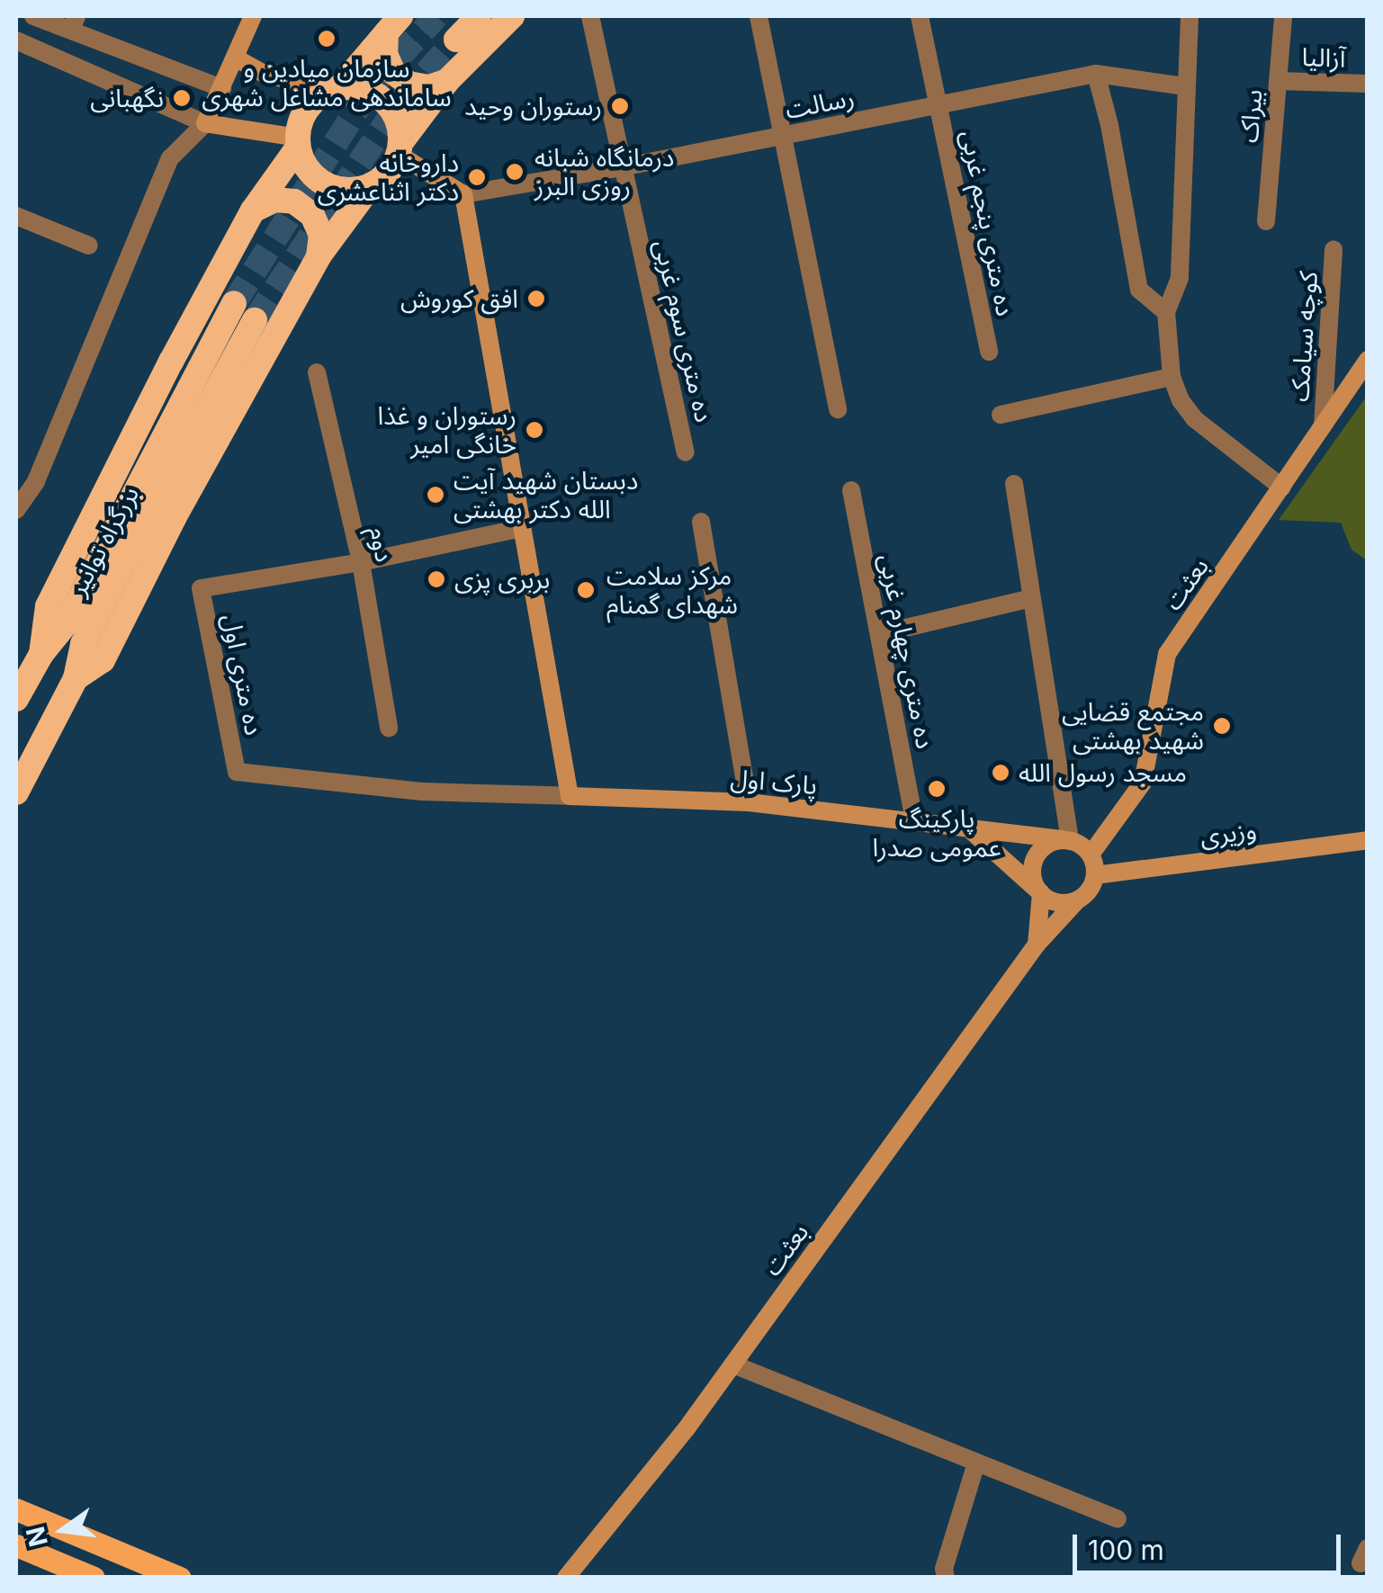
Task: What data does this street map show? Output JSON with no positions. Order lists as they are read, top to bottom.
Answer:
{
  "streets": {
    "highway": ["بزرگراه توانیر"],
    "main road": ["بعثت", "پارک اول", "وزیری"],
    "street": [
      "آزالیا",
      "رسالت",
      "بیراک",
      "ده متری پنجم غربی",
      "ده متری سوم غربی",
      "کوچه سیامک",
      "دوم",
      "ده متری چهارم غربی",
      "ده متری اول"
    ]
  },
  "crossings": [
    ["آزالیا", "بیراک"],
    ["رسالت", "ده متری پنجم غربی"],
    ["رسالت", "ده متری سوم غربی"],
    ["کوچه سیامک", "بعثت"],
    ["دوم", "ده متری اول"],
    ["بعثت", "پارک اول"],
    ["بعثت", "وزیری"],
    ["ده متری چهارم غربی", "پارک اول"],
    ["ده متری اول", "پارک اول"],
    ["پارک اول", "وزیری"]
  ],
  "places": [
    "سازمان میادین و ساماندهی مشاغل شهری",
    "نگهبانی",
    "رستوران وحید",
    "درمانگاه شبانه روزی البرز",
    "داروخانه دکتر اثناعشری",
    "افق کوروش",
    "رستوران و غذا خانگی امیر",
    "دبستان شهید آیت الله دکتر بهشتی",
    "بربری پزی",
    "مرکز سلامت شهدای گمنام",
    "مجتمع قضایی شهید بهشتی",
    "مسجد رسول الله",
    "پارکینگ عمومی صدرا"
  ],
  "scale_bar": "100 m",
  "north": "left"
}
